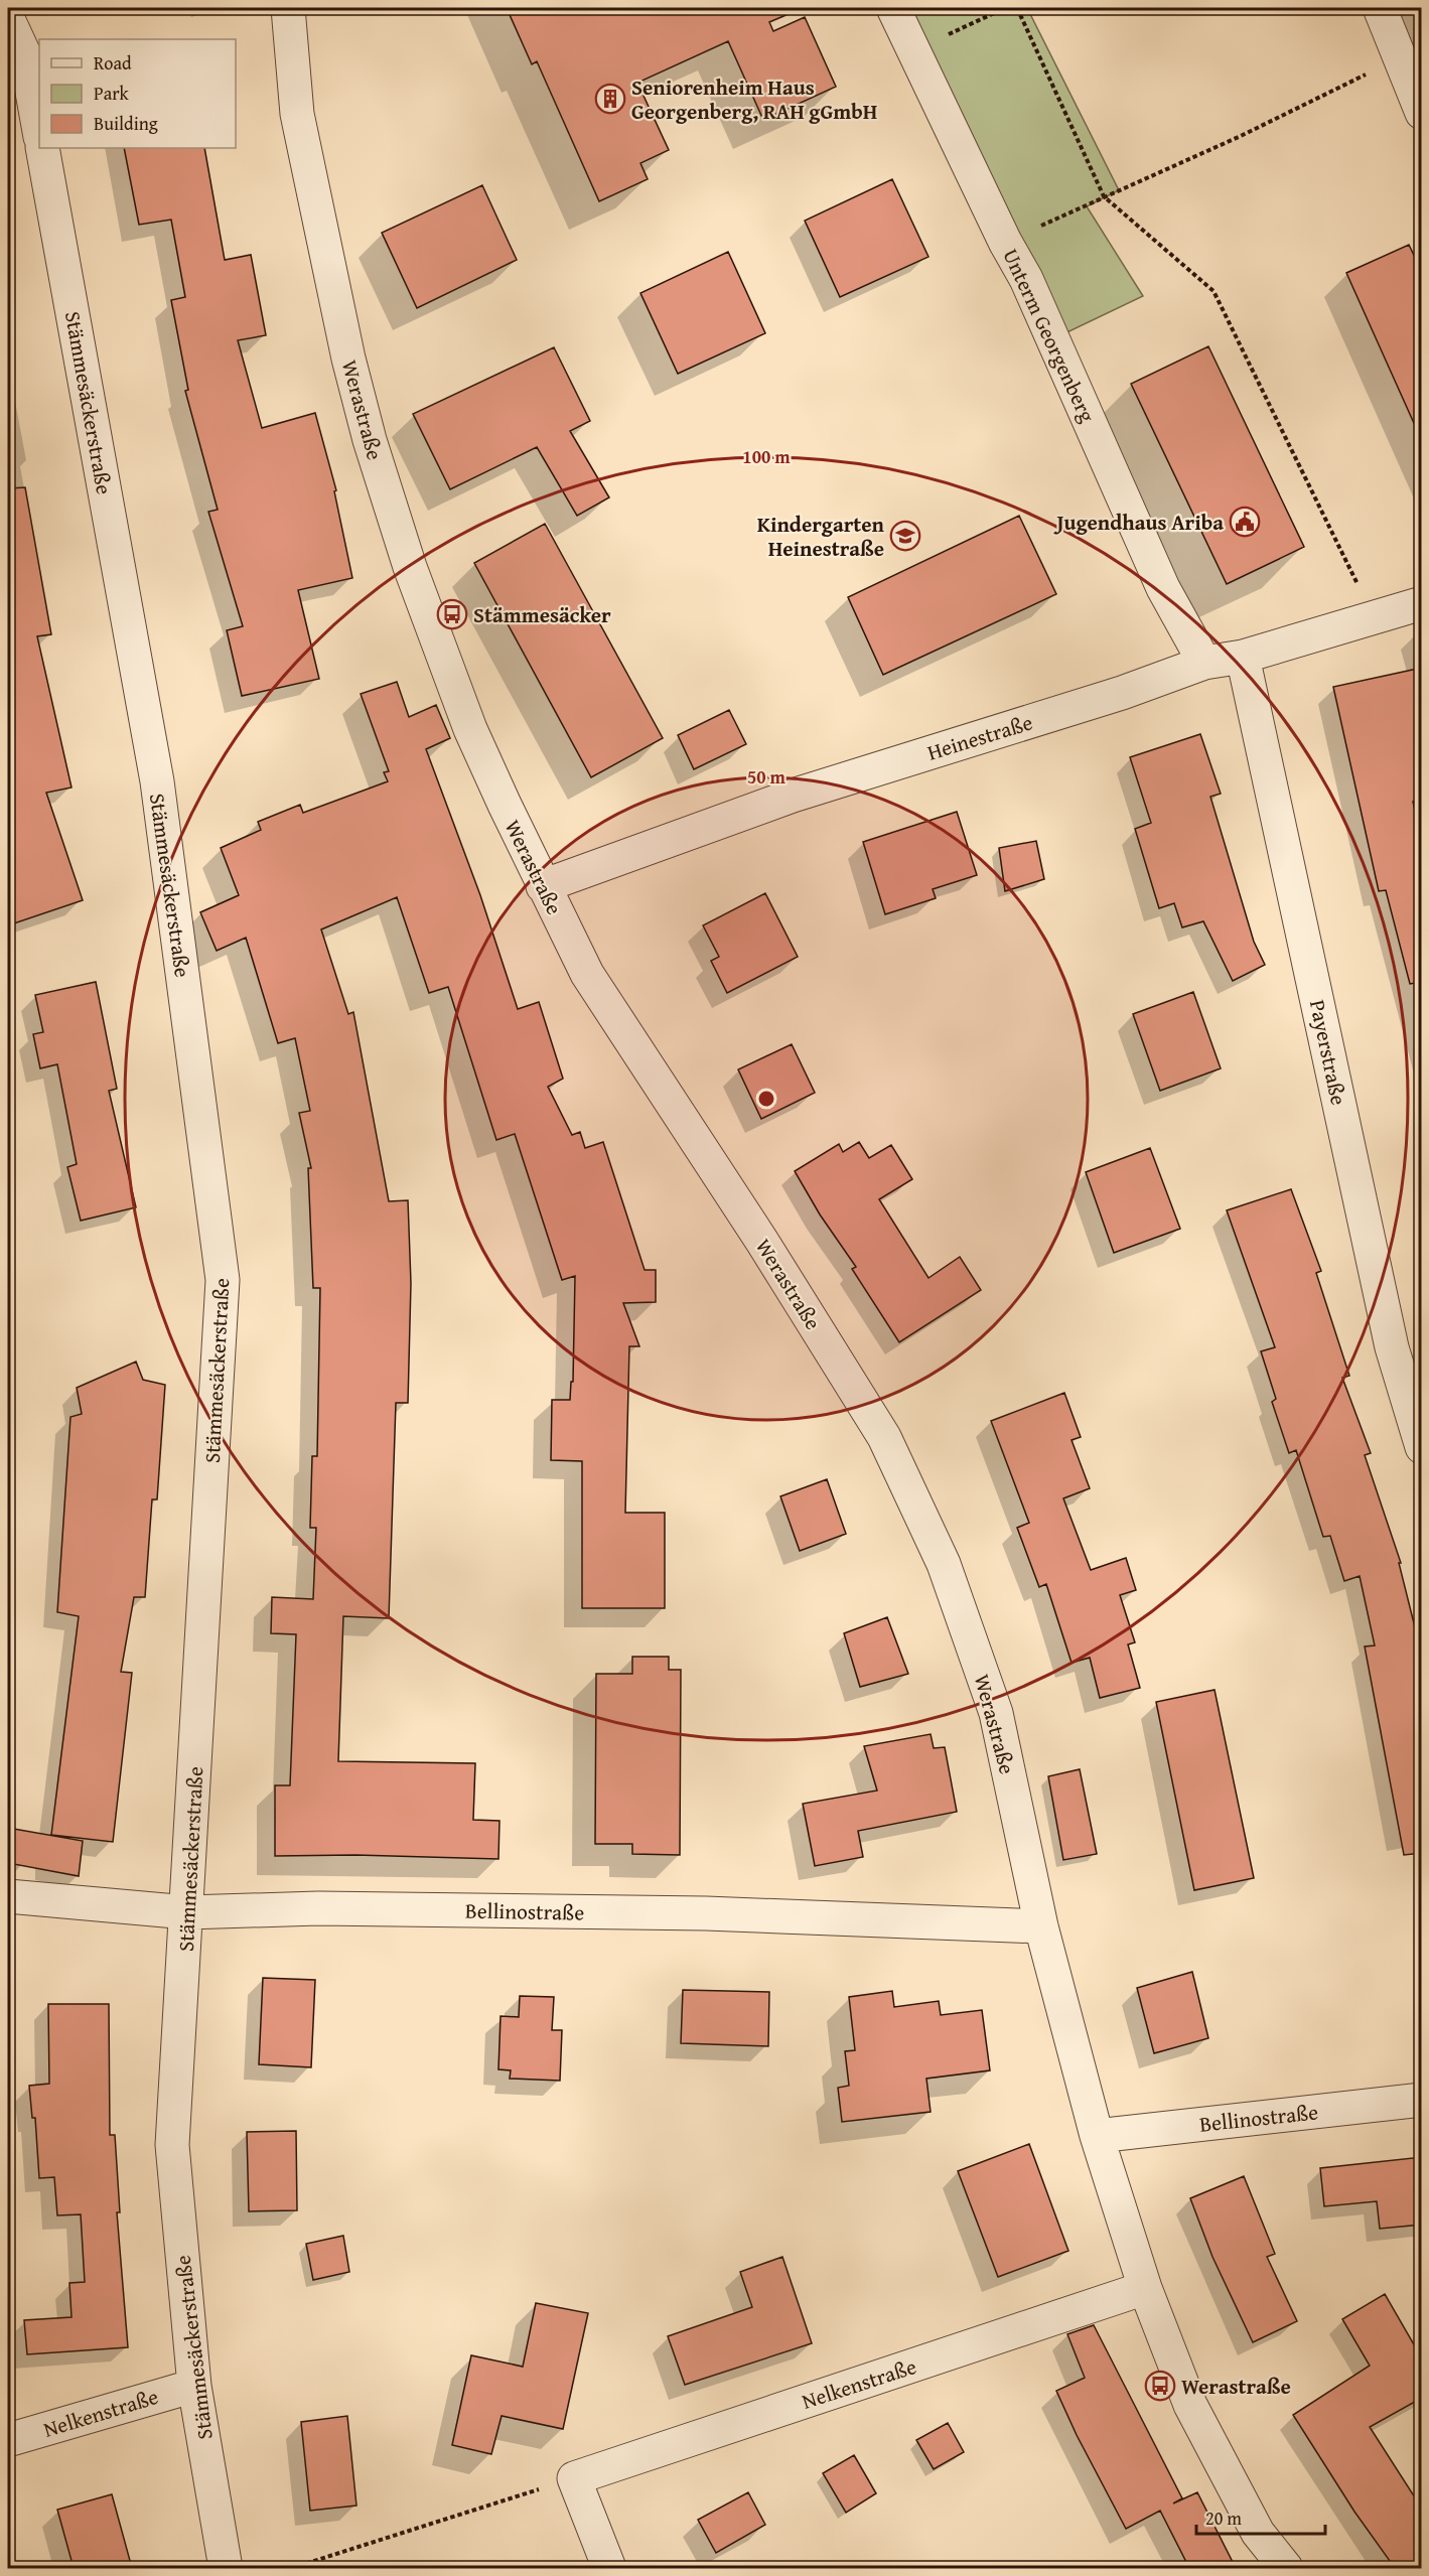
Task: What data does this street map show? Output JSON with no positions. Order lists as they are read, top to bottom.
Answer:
{
  "streets": {
    "street": [
      "Unterm Georgenberg",
      "Stämmesäckerstraße",
      "Werastraße",
      "Heinestraße",
      "Payerstraße",
      "Bellinostraße",
      "Nelkenstraße"
    ]
  },
  "crossings": [
    ["Unterm Georgenberg", "Heinestraße"],
    ["Stämmesäckerstraße", "Bellinostraße"],
    ["Stämmesäckerstraße", "Nelkenstraße"],
    ["Werastraße", "Heinestraße"],
    ["Werastraße", "Bellinostraße"],
    ["Werastraße", "Nelkenstraße"],
    ["Heinestraße", "Payerstraße"]
  ],
  "places": {
    "building": ["Seniorenheim Haus Georgenberg, RAH gGmbH"],
    "public building": ["Jugendhaus Ariba"],
    "school or university": ["Kindergarten Heinestraße"],
    "bus stop": ["Stämmesäcker", "Werastraße"]
  },
  "legend": ["Road", "Park", "Building"],
  "scale_bar": "20 m",
  "rings": ["100 m", "50 m"]
}
